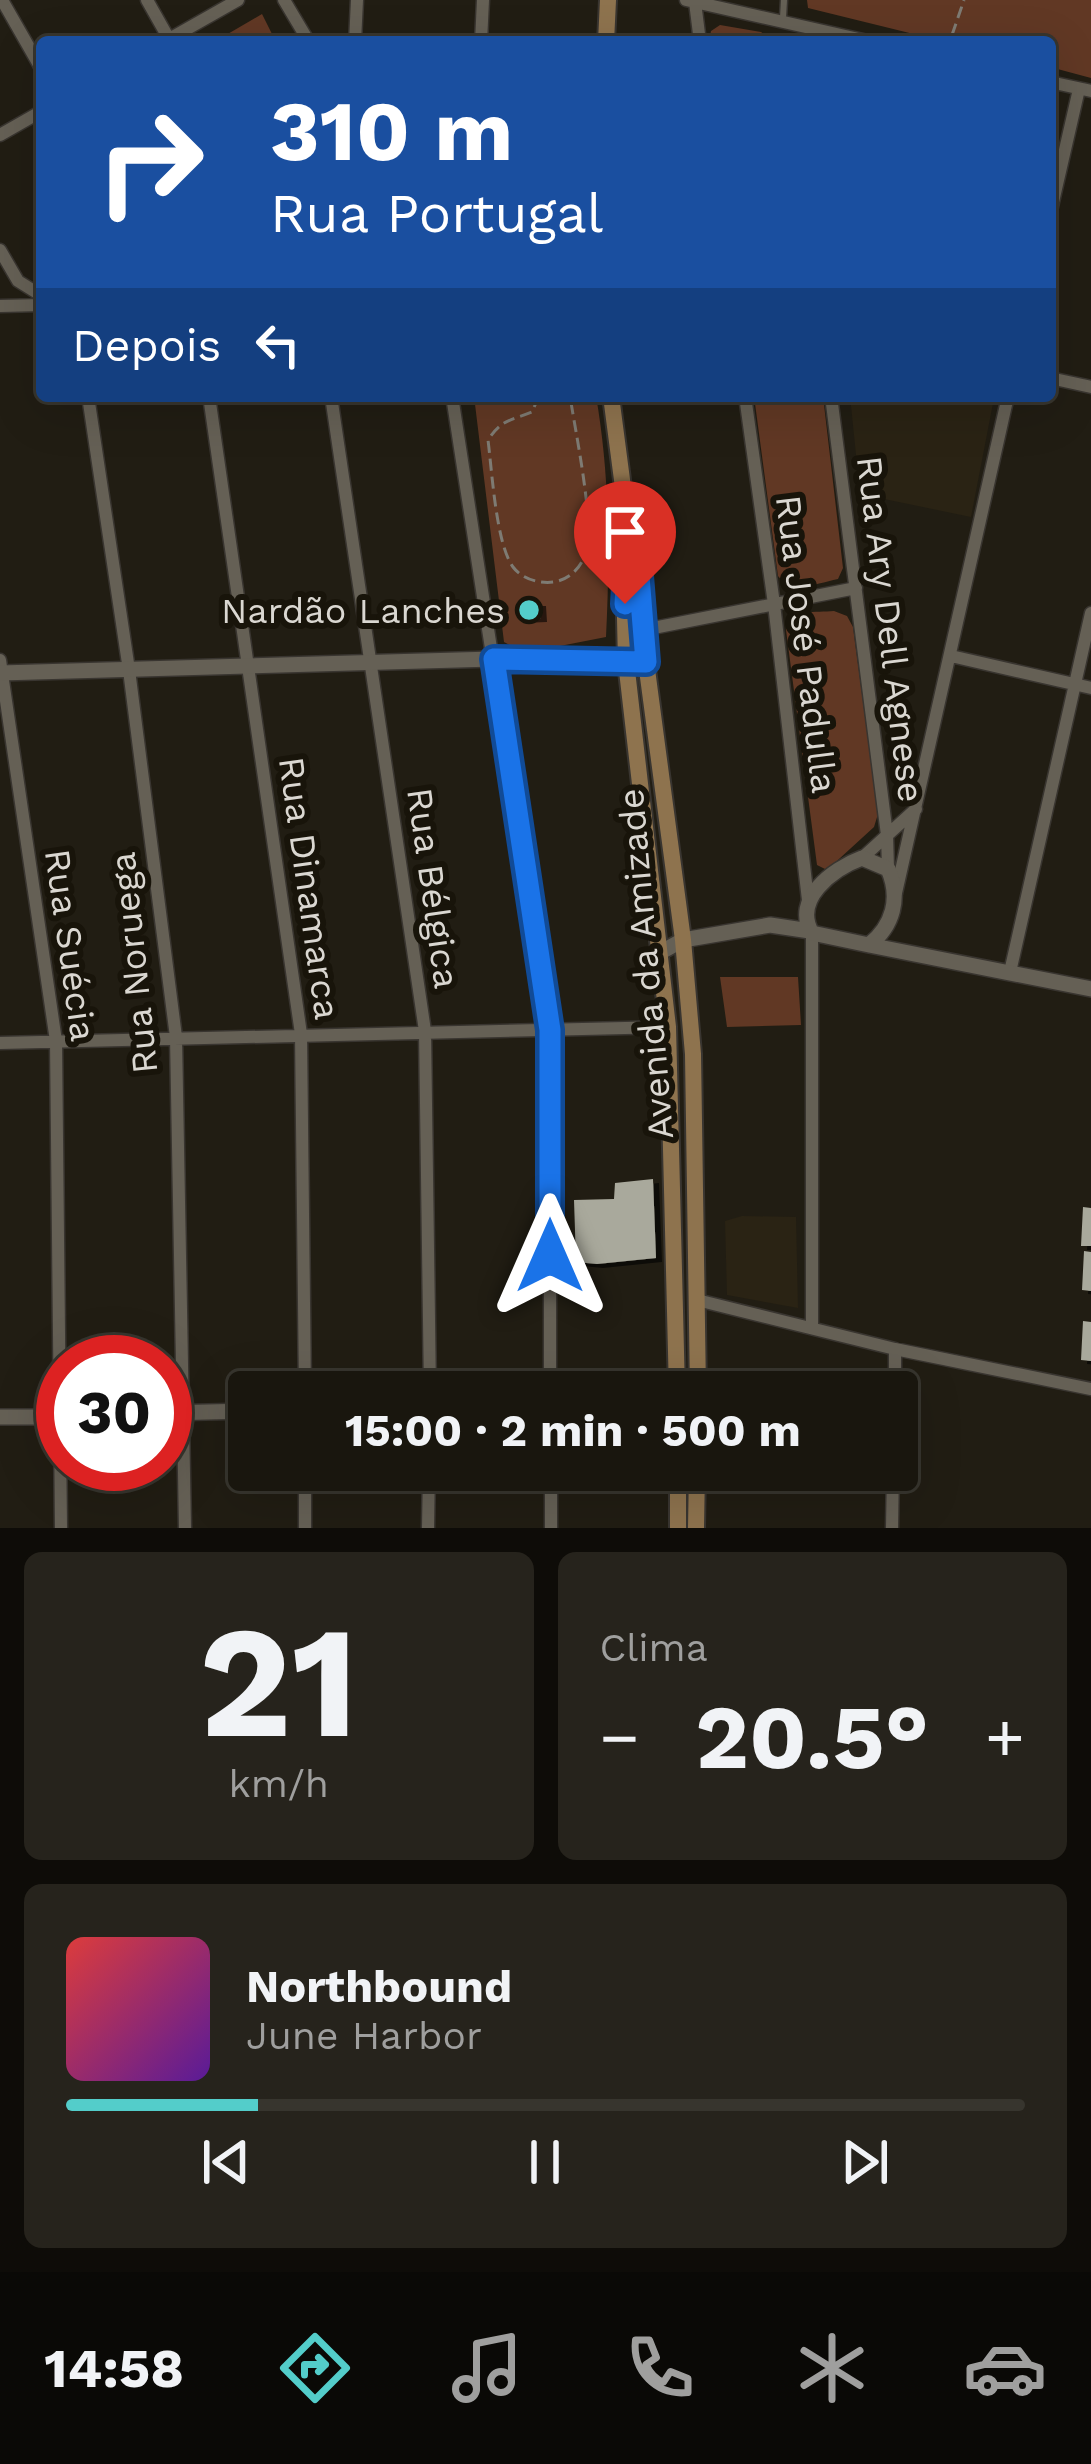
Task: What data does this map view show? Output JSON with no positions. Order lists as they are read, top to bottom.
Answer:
{
  "streets": {
    "main road": ["Avenida da Amizade"],
    "street": [
      "Rua Ary Dell Agnese",
      "Rua José Padulla",
      "Rua Dinamarca",
      "Rua Bélgica",
      "Rua Suécia",
      "Rua Noruega"
    ]
  },
  "crossings": [
    ["Rua Ary Dell Agnese", "Rua José Padulla"]
  ],
  "places": ["Nardão Lanches"],
  "page": {
    "turn": ["310 m", "Rua Portugal"],
    "then": "Depois",
    "limit": "30",
    "trip": "15:00 · 2 min · 500 m",
    "tile": [
      ["21", "km/h"],
      "Clima"
    ],
    "heat": ["−", "20.5°", "+"],
    "song": ["Northbound", "June Harbor"],
    "tabs": "14:58"
  }
}
